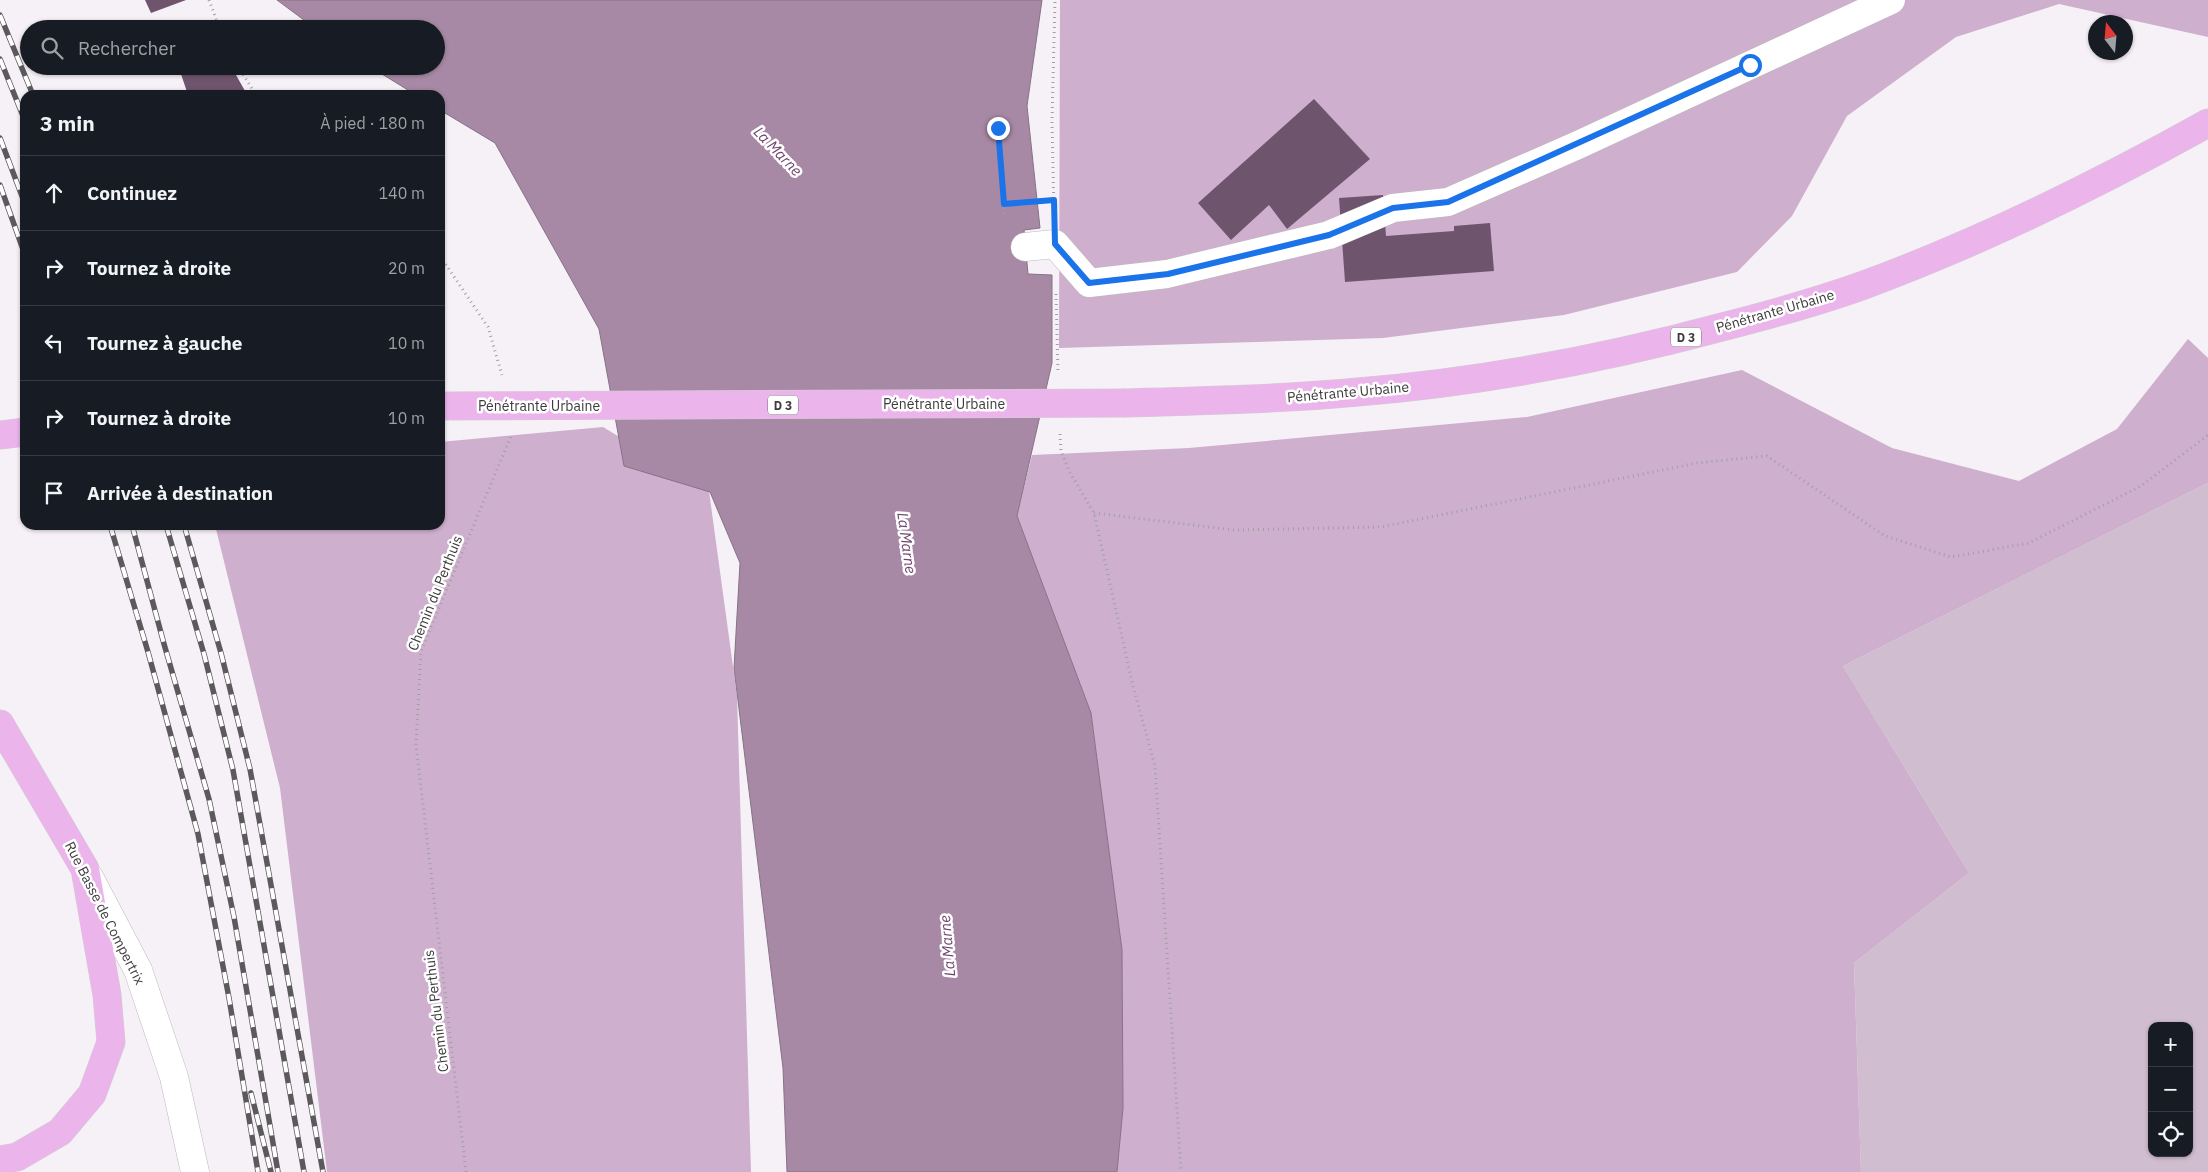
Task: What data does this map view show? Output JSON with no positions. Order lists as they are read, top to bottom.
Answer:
{
  "streets": {
    "main road": ["Pénétrante Urbaine", "D 3", "Rue Basse de Compertrix"],
    "path": ["Chemin du Perthuis"]
  },
  "water": ["La Marne"],
  "north": "top",
  "page": {
    "search": "Rechercher",
    "heading": ["3 min", "À pied · 180 m"],
    "list": [
      ["Continuez", "140 m"],
      ["Tournez à droite", "20 m"],
      ["Tournez à gauche", "10 m"],
      ["Tournez à droite", "10 m"],
      "Arrivée à destination"
    ],
    "map_buttons": ["+", "−"]
  }
}
